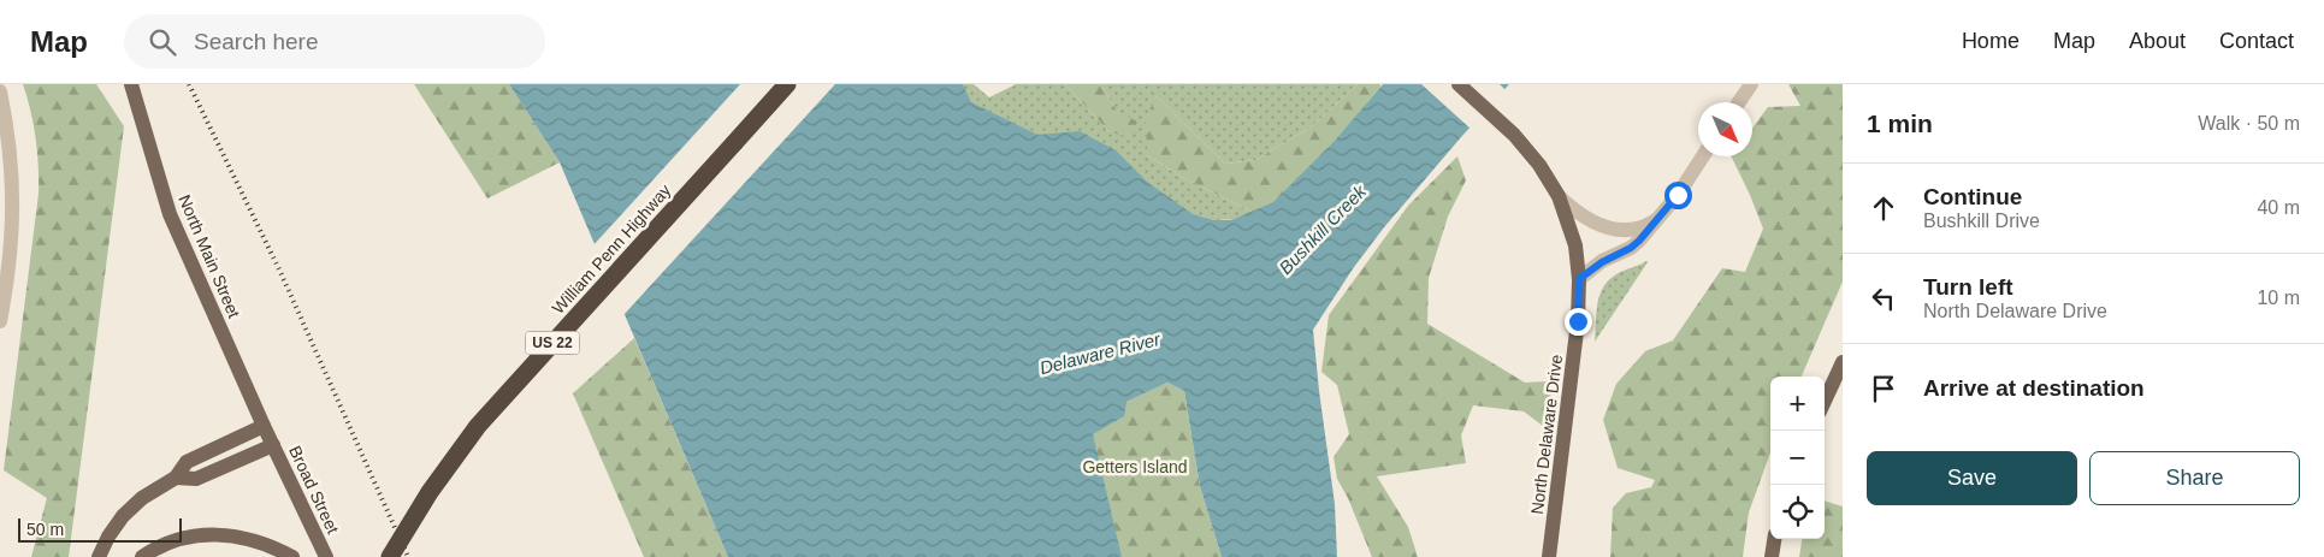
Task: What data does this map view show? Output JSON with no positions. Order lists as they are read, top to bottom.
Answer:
{
  "streets": {
    "highway": ["William Penn Highway", "US 22"],
    "main road": ["North Main Street", "North Delaware Drive", "Broad Street"]
  },
  "crossings": [
    ["North Main Street", "Broad Street"]
  ],
  "water": ["Bushkill Creek", "Delaware River"],
  "parks": ["Getters Island"],
  "scale_bar": "50 m",
  "north": "bottom right",
  "page": {
    "header": "Map",
    "search": "Search here",
    "nav": [
      "Home",
      "Map",
      "About",
      "Contact"
    ],
    "heading": ["1 min", "Walk · 50 m"],
    "list": [
      ["Continue", "Bushkill Drive", "40 m"],
      ["Turn left", "North Delaware Drive", "10 m"],
      "Arrive at destination"
    ],
    "map_buttons": ["+", "−"],
    "buttons": ["Save", "Share"],
    "scale": "50 m"
  }
}
